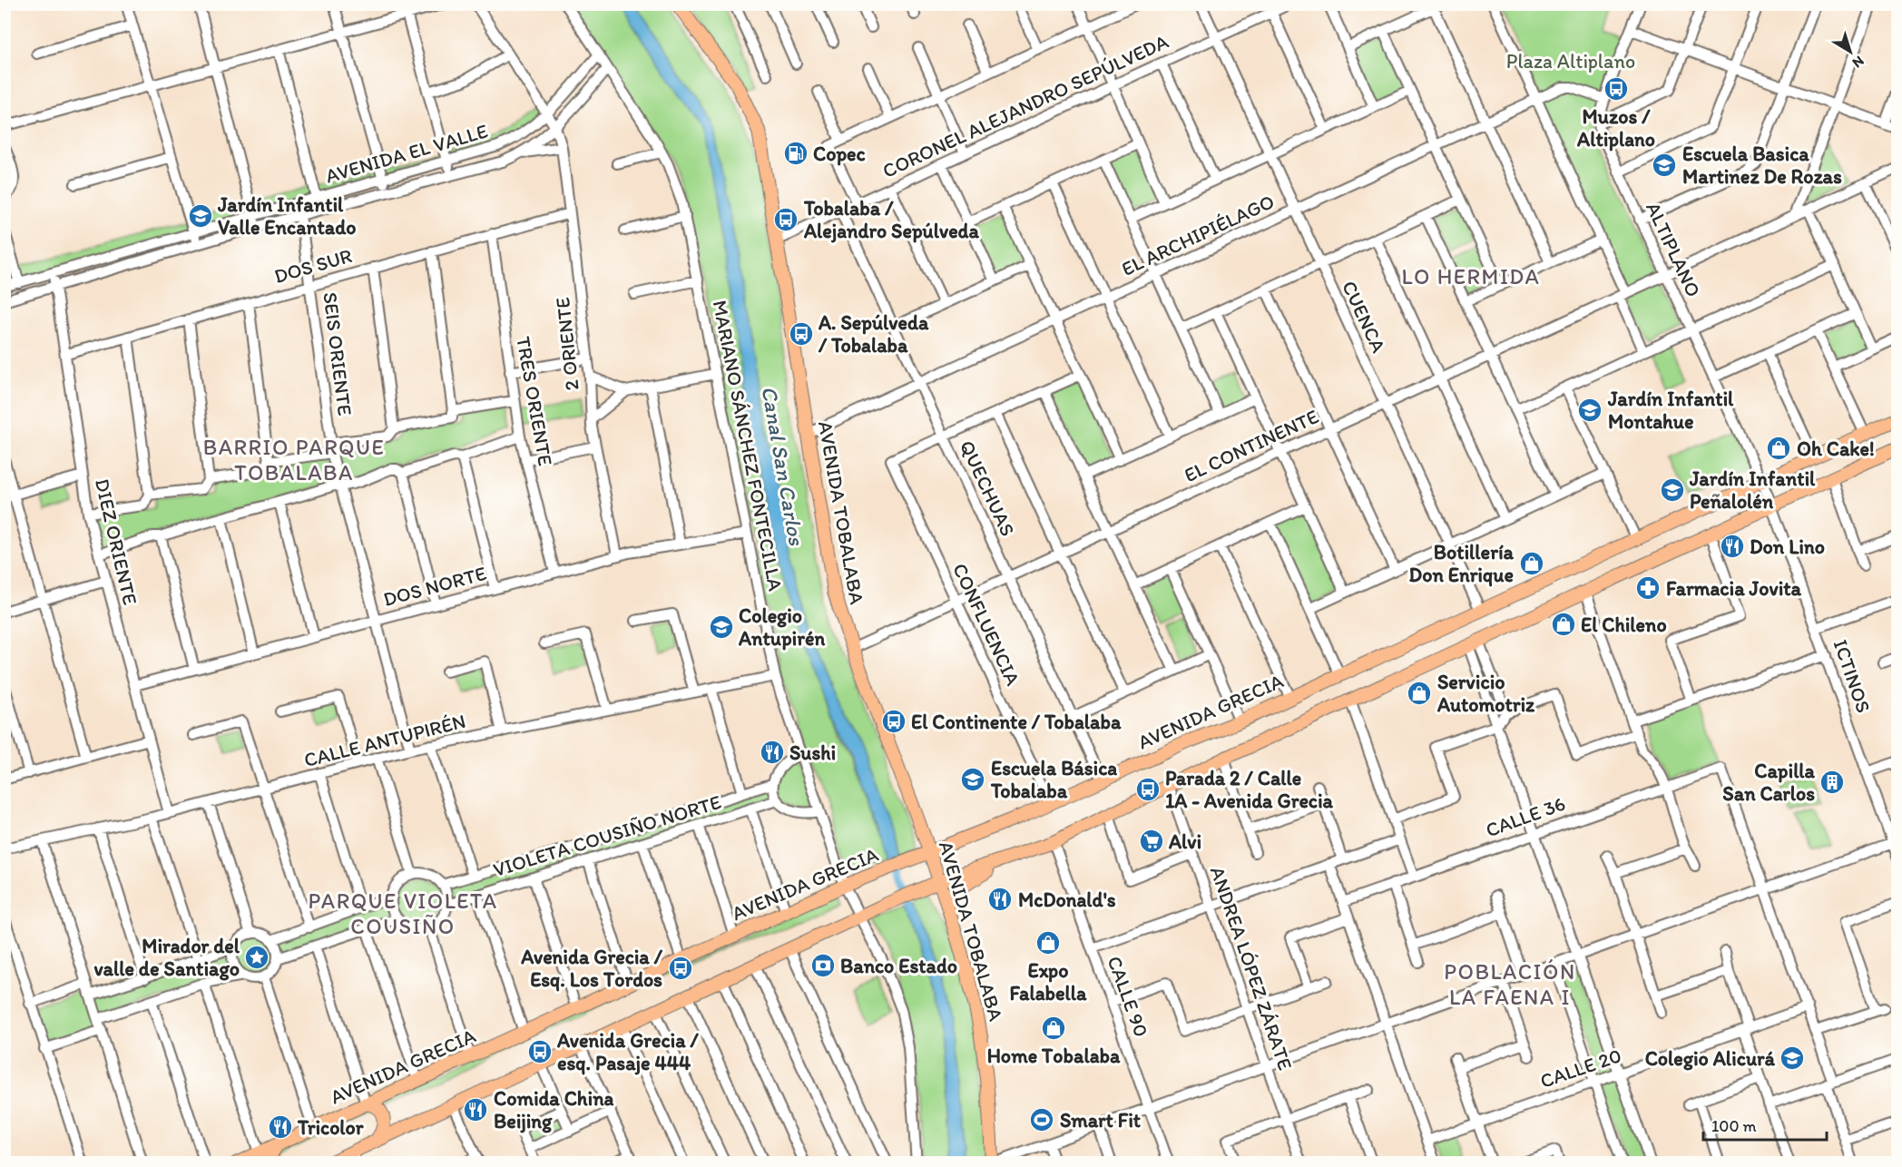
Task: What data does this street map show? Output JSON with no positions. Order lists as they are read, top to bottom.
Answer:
{
  "streets": {
    "main road": ["AVENIDA TOBALABA", "AVENIDA GRECIA"],
    "street": [
      "CORONEL ALEJANDRO SEPÚLVEDA",
      "AVENIDA EL VALLE",
      "EL ARCHIPIÉLAGO",
      "ALTIPLANO",
      "DOS SUR",
      "CUENCA",
      "2 ORIENTE",
      "SEIS ORIENTE",
      "TRES ORIENTE",
      "MARIANO SÁNCHEZ FONTECILLA",
      "EL CONTINENTE",
      "QUECHUAS",
      "DIEZ ORIENTE",
      "DOS NORTE",
      "CONFLUENCIA",
      "ICTINOS",
      "CALLE ANTUPIRÉN",
      "CALLE 36",
      "VIOLETA COUSIÑO NORTE",
      "ANDREA LÓPEZ ZÁRATE",
      "CALLE 90",
      "CALLE 20"
    ]
  },
  "crossings": [
    ["CORONEL ALEJANDRO SEPÚLVEDA", "CUENCA"],
    ["CORONEL ALEJANDRO SEPÚLVEDA", "QUECHUAS"],
    ["CORONEL ALEJANDRO SEPÚLVEDA", "AVENIDA TOBALABA"],
    ["AVENIDA EL VALLE", "2 ORIENTE"],
    ["AVENIDA EL VALLE", "SEIS ORIENTE"],
    ["AVENIDA EL VALLE", "MARIANO SÁNCHEZ FONTECILLA"],
    ["AVENIDA EL VALLE", "DIEZ ORIENTE"],
    ["EL ARCHIPIÉLAGO", "CUENCA"],
    ["EL ARCHIPIÉLAGO", "QUECHUAS"],
    ["EL ARCHIPIÉLAGO", "AVENIDA TOBALABA"],
    ["ALTIPLANO", "EL CONTINENTE"],
    ["ALTIPLANO", "ICTINOS"],
    ["ALTIPLANO", "AVENIDA GRECIA"],
    ["DOS SUR", "2 ORIENTE"],
    ["DOS SUR", "SEIS ORIENTE"],
    ["DOS SUR", "TRES ORIENTE"],
    ["DOS SUR", "DIEZ ORIENTE"],
    ["CUENCA", "EL CONTINENTE"],
    ["CUENCA", "AVENIDA GRECIA"],
    ["2 ORIENTE", "DOS NORTE"],
    ["SEIS ORIENTE", "DOS NORTE"],
    ["SEIS ORIENTE", "CALLE ANTUPIRÉN"],
    ["TRES ORIENTE", "DOS NORTE"],
    ["MARIANO SÁNCHEZ FONTECILLA", "DOS NORTE"],
    ["MARIANO SÁNCHEZ FONTECILLA", "AVENIDA GRECIA"],
    ["MARIANO SÁNCHEZ FONTECILLA", "CALLE ANTUPIRÉN"],
    ["EL CONTINENTE", "QUECHUAS"],
    ["EL CONTINENTE", "AVENIDA TOBALABA"],
    ["EL CONTINENTE", "CONFLUENCIA"],
    ["QUECHUAS", "CONFLUENCIA"],
    ["QUECHUAS", "AVENIDA GRECIA"],
    ["AVENIDA TOBALABA", "AVENIDA GRECIA"],
    ["DIEZ ORIENTE", "DOS NORTE"],
    ["DIEZ ORIENTE", "CALLE ANTUPIRÉN"],
    ["CONFLUENCIA", "AVENIDA GRECIA"]
  ],
  "districts": [
    "LO HERMIDA",
    "BARRIO PARQUE TOBALABA",
    "PARQUE VIOLETA COUSIÑO",
    "POBLACIÓN LA FAENA I"
  ],
  "water": ["Canal San Carlos"],
  "parks": ["Plaza Altiplano"],
  "places": {
    "bus stop": [
      "Muzos / Altiplano",
      "Tobalaba / Alejandro Sepúlveda",
      "A. Sepúlveda / Tobalaba",
      "El Continente / Tobalaba",
      "Parada 2 / Calle 1A - Avenida Grecia",
      "Avenida Grecia / Esq. Los Tordos",
      "Avenida Grecia / esq. Pasaje 444"
    ],
    "fuel station": ["Copec"],
    "school or university": [
      "Escuela Basica Martinez De Rozas",
      "Jardín Infantil Valle Encantado",
      "Jardín Infantil Montahue",
      "Jardín Infantil Peñalolén",
      "Colegio Antupirén",
      "Escuela Básica Tobalaba",
      "Colegio Alicurá"
    ],
    "shop": [
      "Oh Cake!",
      "Botillería Don Enrique",
      "El Chileno",
      "Servicio Automotriz",
      "Expo Falabella",
      "Home Tobalaba"
    ],
    "restaurant": [
      "Don Lino",
      "Sushi",
      "McDonald's",
      "Comida China Beijing",
      "Tricolor"
    ],
    "pharmacy": ["Farmacia Jovita"],
    "building": ["Capilla San Carlos"],
    "supermarket": ["Alvi"],
    "place": ["Mirador del valle de Santiago"],
    "bank": ["Banco Estado"],
    "sports": ["Smart Fit"]
  },
  "scale_bar": "100 m",
  "north": "bottom right"
}
